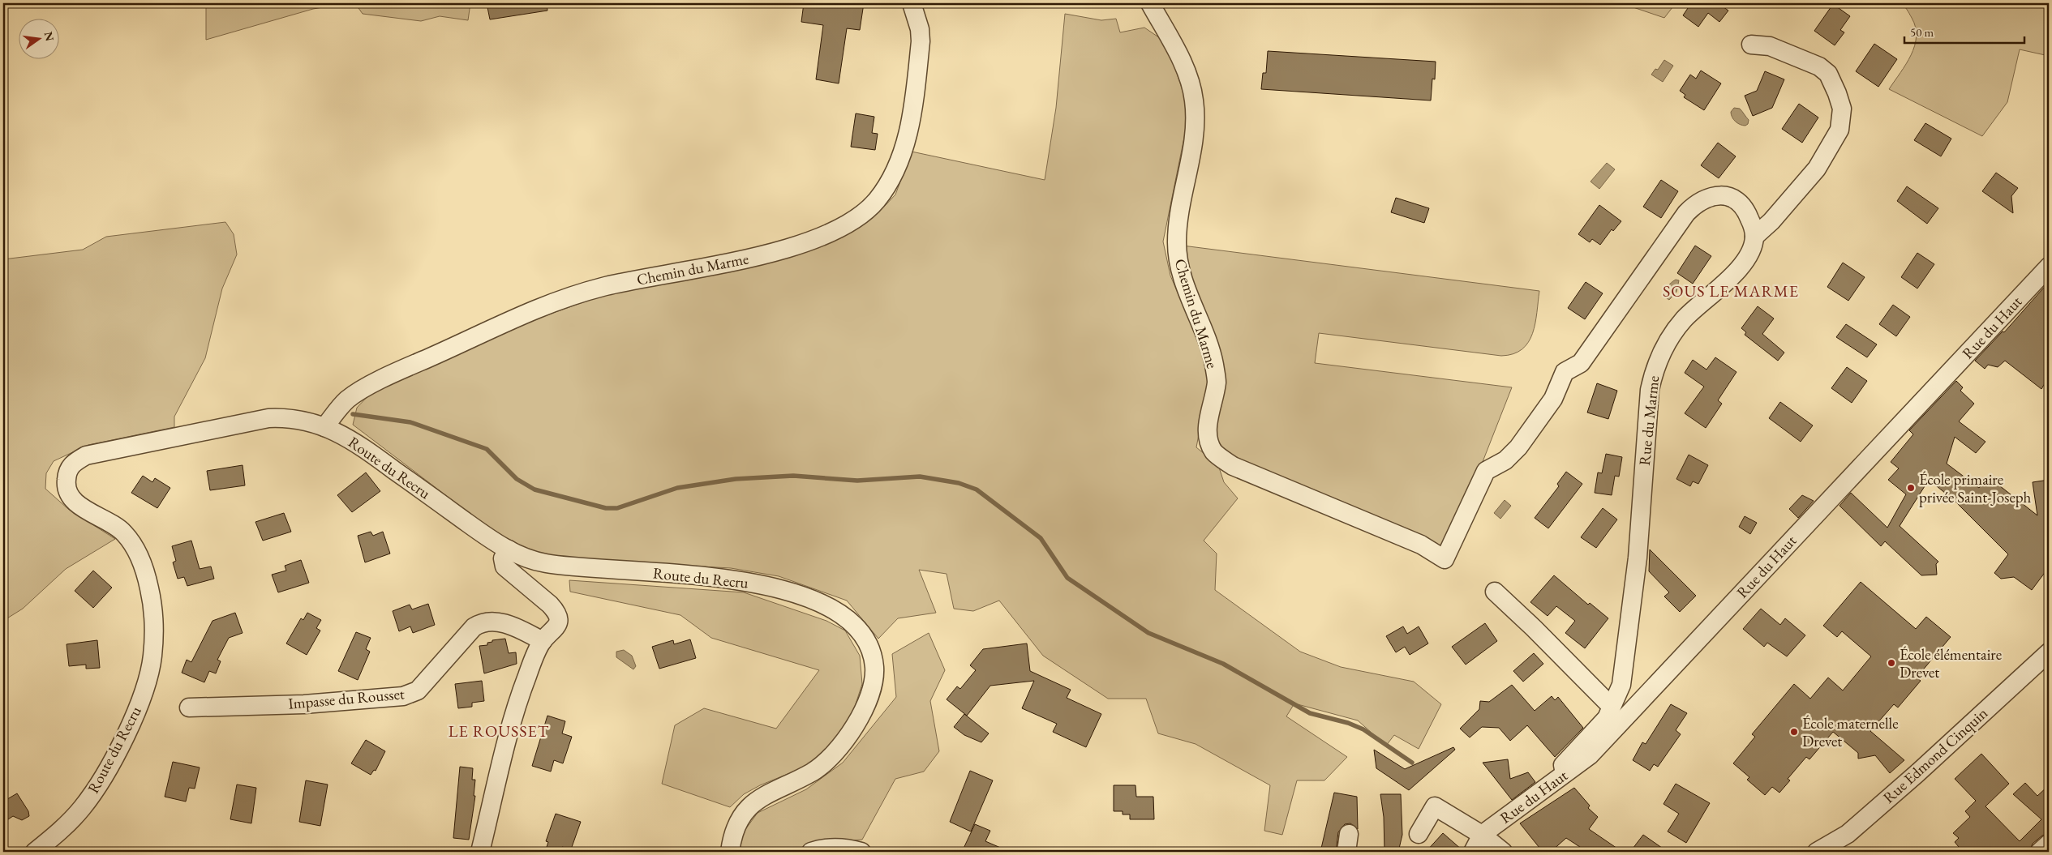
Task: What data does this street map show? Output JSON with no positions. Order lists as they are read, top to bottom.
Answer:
{
  "streets": {
    "street": [
      "Chemin du Marme",
      "Rue du Haut",
      "Rue du Marme",
      "Route du Recru",
      "Impasse du Rousset",
      "Rue Edmond Cinquin"
    ]
  },
  "crossings": [
    ["Chemin du Marme", "Rue du Marme"],
    ["Chemin du Marme", "Route du Recru"],
    ["Rue du Haut", "Rue du Marme"]
  ],
  "districts": ["SOUS LE MARME", "LE ROUSSET"],
  "places": ["École primaire privée Saint-Joseph", "École élémentaire Drevet", "École maternelle Drevet"],
  "scale_bar": "50 m",
  "north": "right"
}
